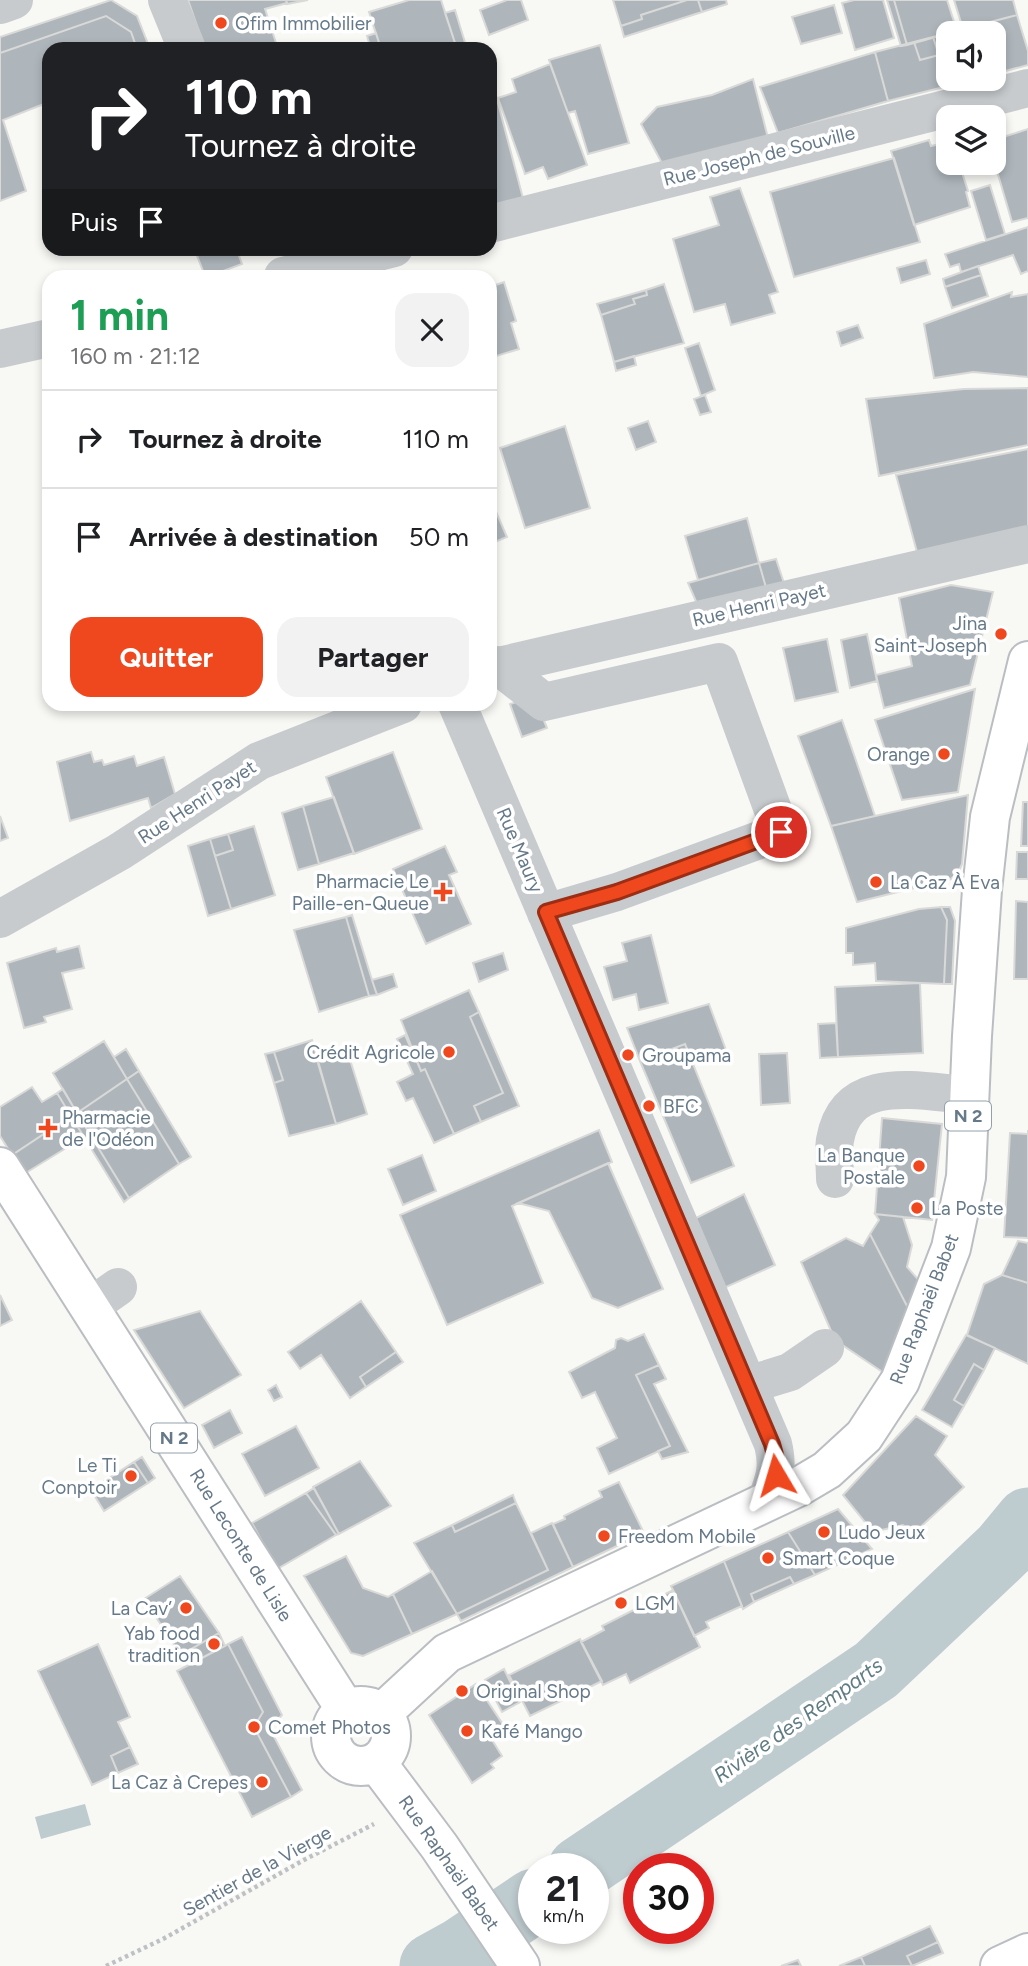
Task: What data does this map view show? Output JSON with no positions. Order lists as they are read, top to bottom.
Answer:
{
  "streets": {
    "main road": ["N 2", "Rue Raphaël Babet", "Rue Leconte de Lisle"],
    "street": ["Rue Joseph de Souville", "Rue Henri Payet", "Rue Maury"],
    "path": ["Sentier de la Vierge"]
  },
  "crossings": [
    ["Rue Maury", "Rue Raphaël Babet"],
    ["Rue Raphaël Babet", "Rue Leconte de Lisle"],
    ["Rue Raphaël Babet", "Sentier de la Vierge"],
    ["Rue Leconte de Lisle", "Sentier de la Vierge"]
  ],
  "water": ["Rivière des Remparts"],
  "places": {
    "other": [
      "Ofim Immobilier",
      "Jina Saint-Joseph",
      "Orange",
      "La Caz À Eva",
      "Crédit Agricole",
      "Groupama",
      "BFC",
      "La Banque Postale",
      "La Poste",
      "Le Ti Conptoir",
      "Ludo Jeux",
      "Freedom Mobile",
      "Smart Coque",
      "LGM",
      "La Cav’",
      "Yab food tradition",
      "Original Shop",
      "Comet Photos",
      "Kafé Mango",
      "La Caz à Crepes"
    ],
    "health": ["Pharmacie Le Paille-en-Queue", "Pharmacie de l'Odéon"]
  },
  "page": {
    "turn": ["110 m", "Tournez à droite"],
    "then": "Puis",
    "heading": ["1 min", "160 m · 21:12"],
    "list": [
      {
        "name": "Tournez à droite",
        "value": "110 m"
      },
      {
        "name": "Arrivée à destination",
        "value": "50 m"
      }
    ],
    "buttons": ["Quitter", "Partager"],
    "speed": "21 km/h",
    "limit": "30"
  }
}
